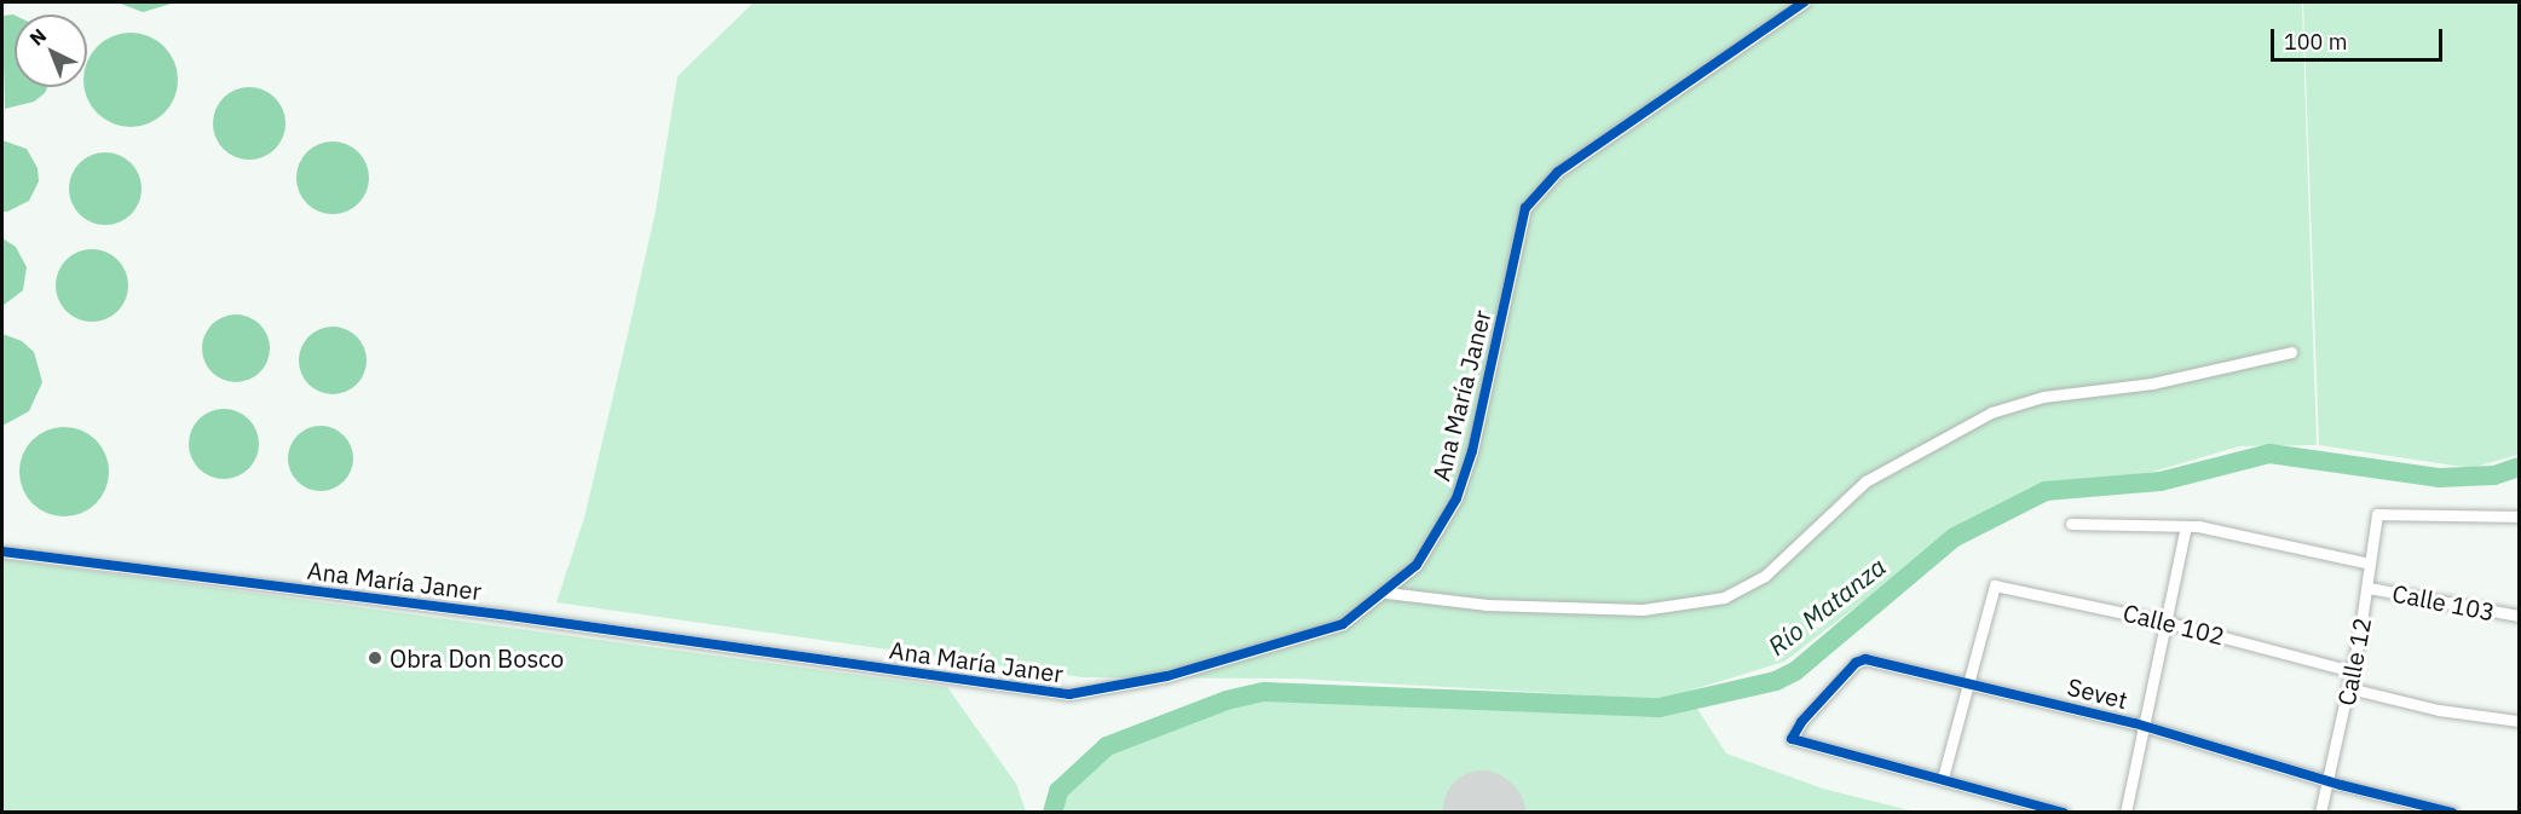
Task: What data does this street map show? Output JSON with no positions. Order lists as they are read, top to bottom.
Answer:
{
  "streets": {
    "street": [
      "Ana María Janer",
      "Calle 103",
      "Calle 102",
      "Calle 12",
      "Sevet"
    ]
  },
  "crossings": [
    ["Calle 103", "Calle 12"],
    ["Calle 102", "Calle 12"],
    ["Calle 102", "Sevet"],
    ["Calle 12", "Sevet"]
  ],
  "water": ["Río Matanza"],
  "places": ["Obra Don Bosco"],
  "scale_bar": "100 m",
  "north": "top left"
}
